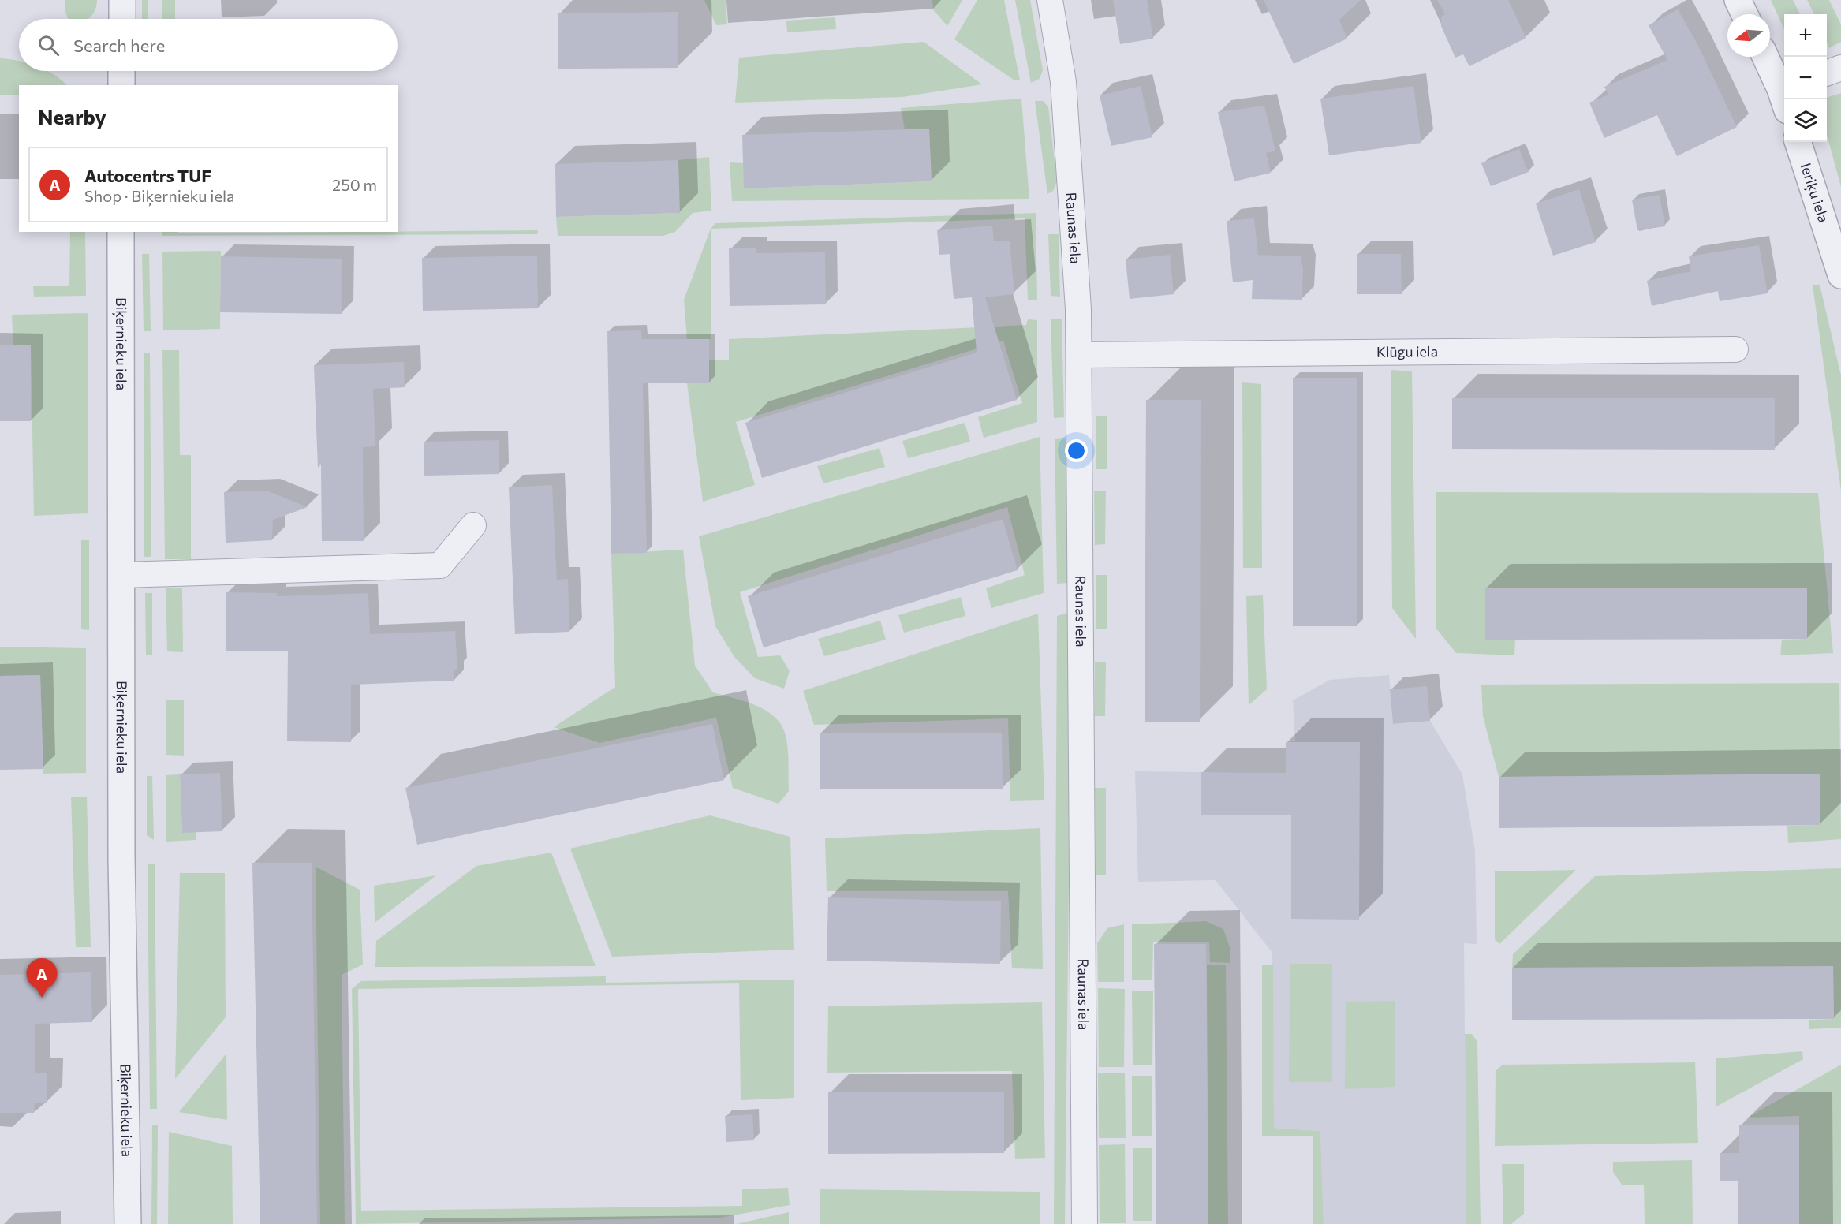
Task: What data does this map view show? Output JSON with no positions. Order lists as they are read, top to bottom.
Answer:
{
  "streets": {
    "street": [
      "Ieriķu iela",
      "Raunas iela",
      "Biķernieku iela",
      "Klūgu iela"
    ]
  },
  "crossings": [
    ["Raunas iela", "Klūgu iela"]
  ],
  "north": "left",
  "page": {
    "map_buttons": ["+", "−"],
    "search": "Search here",
    "heading": "Nearby",
    "list": [
      {
        "mark": "A",
        "name": "Autocentrs TUF",
        "note": "Shop · Biķernieku iela",
        "value": "250 m"
      }
    ],
    "pins": "A"
  }
}
